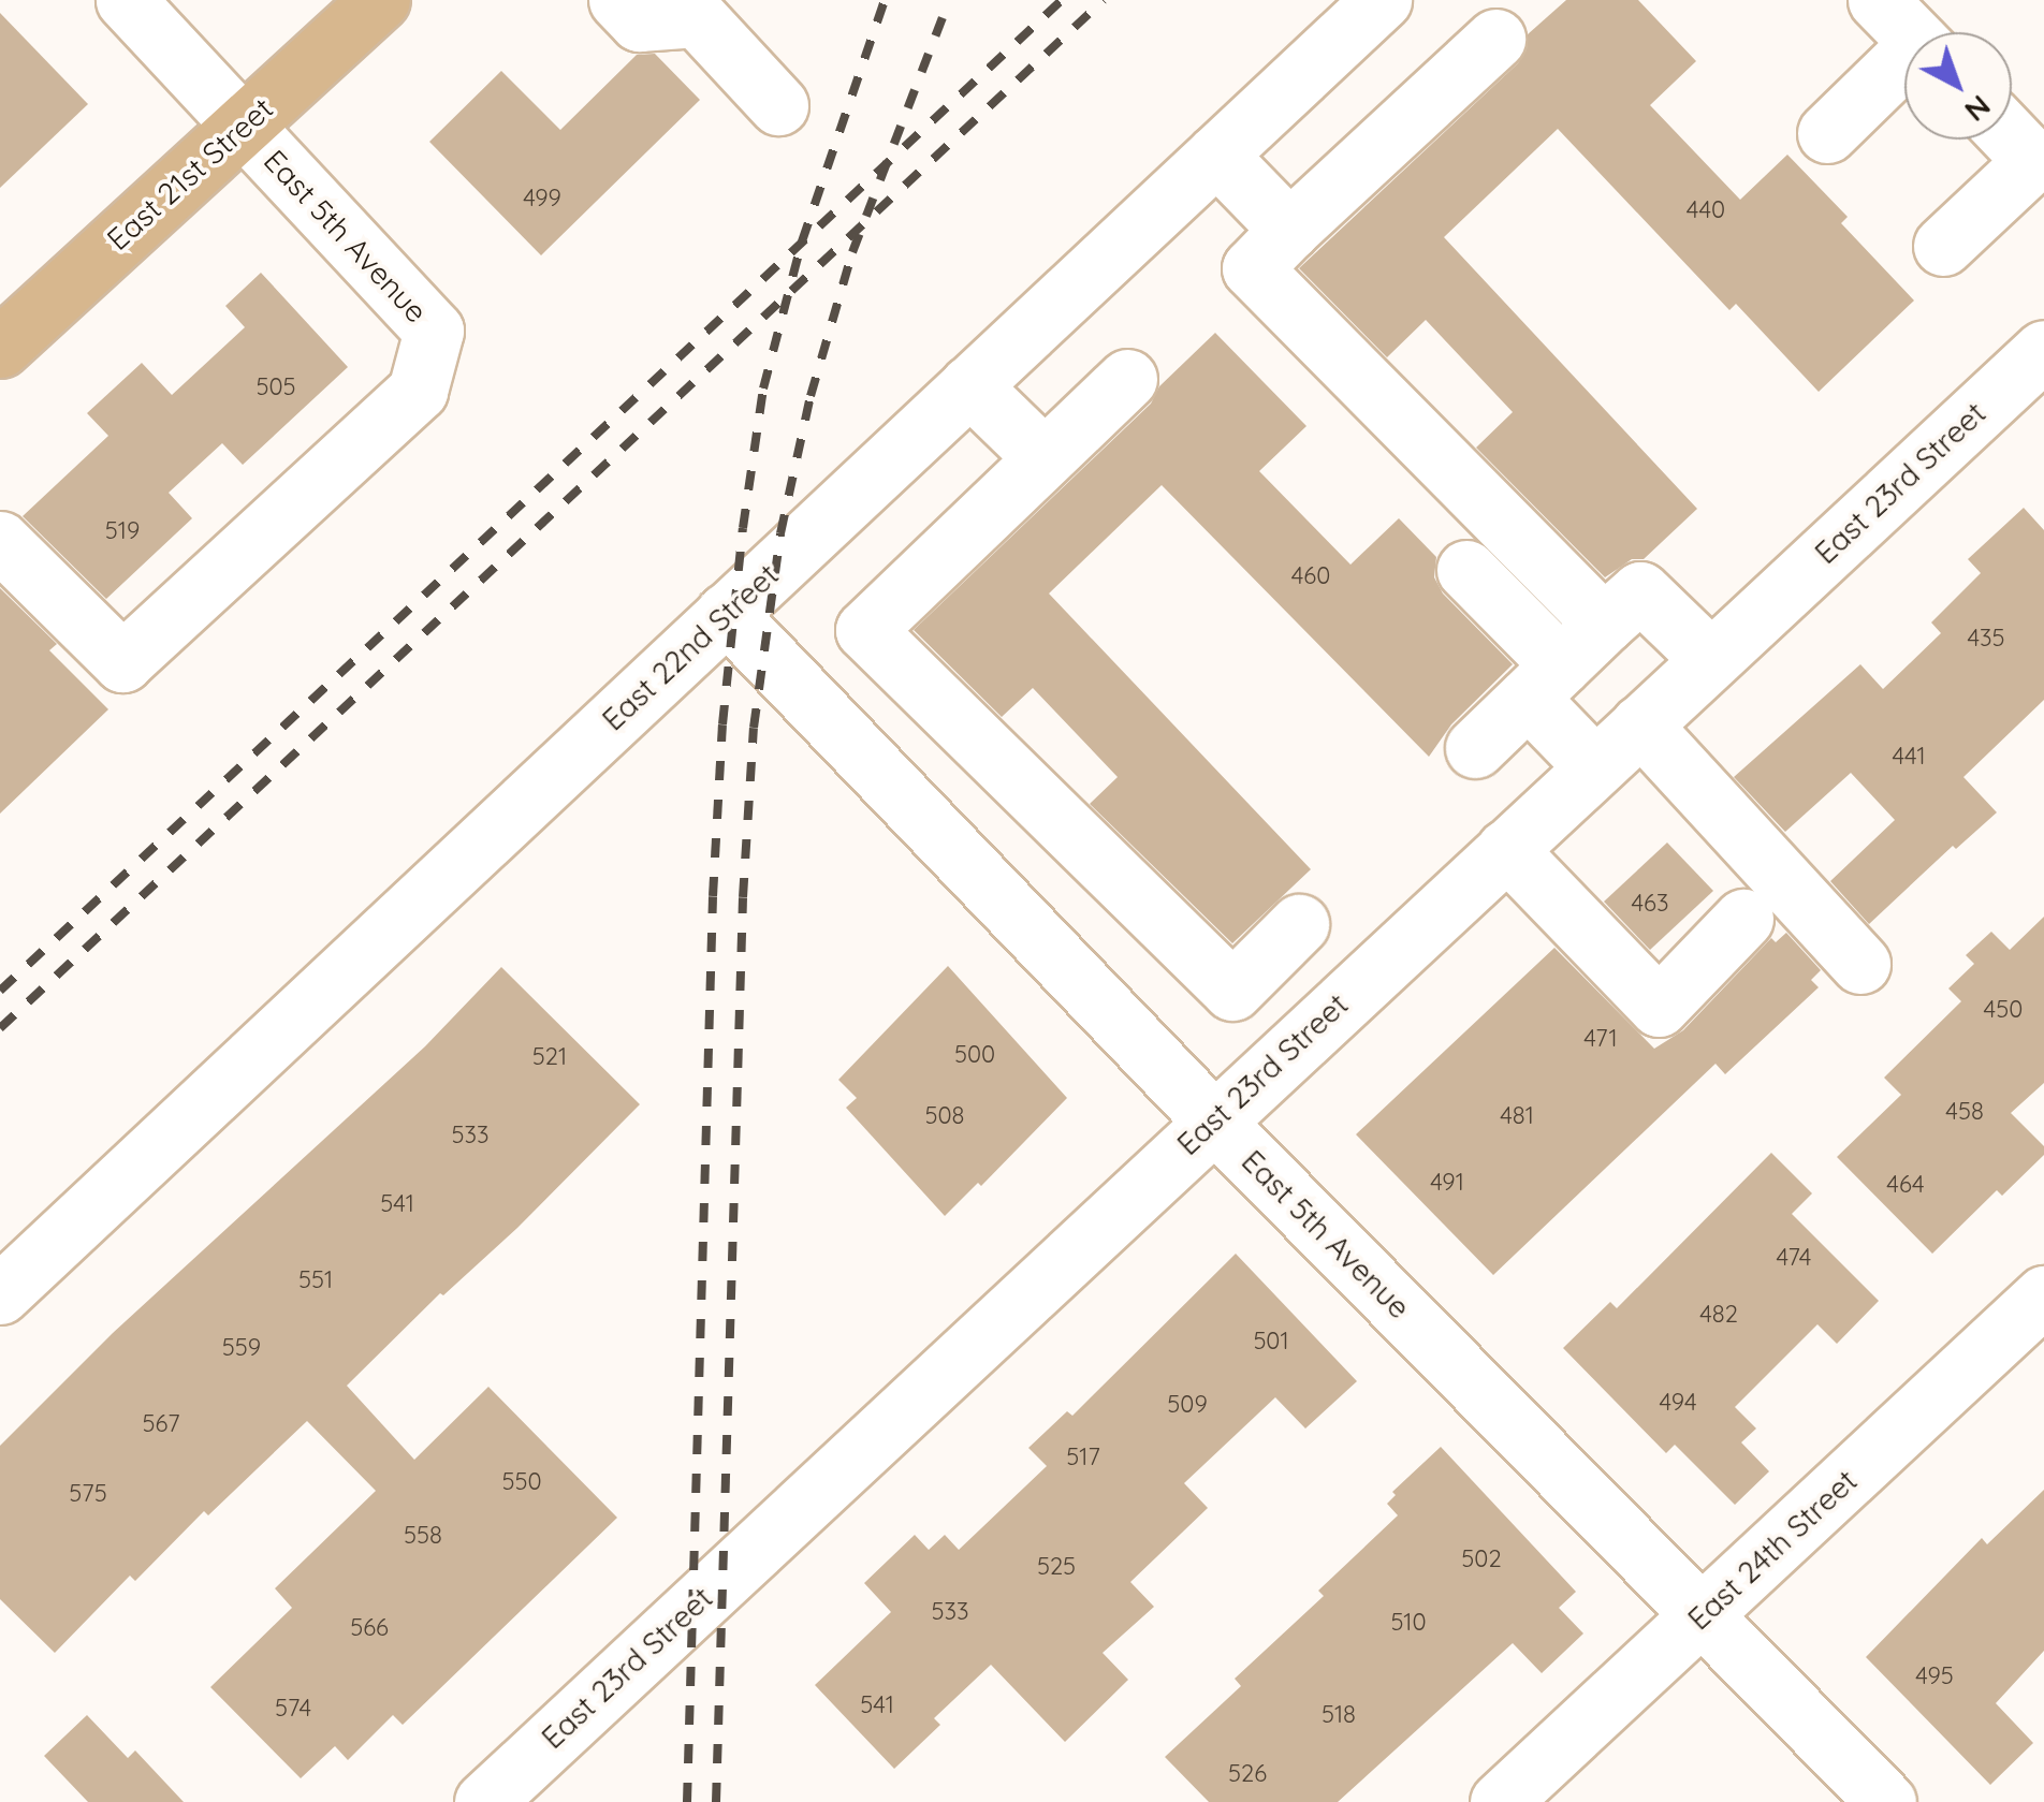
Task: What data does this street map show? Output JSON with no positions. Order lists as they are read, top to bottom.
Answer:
{
  "streets": {
    "main road": ["East 21st Street"],
    "street": [
      "East 5th Avenue",
      "East 23rd Street",
      "East 22nd Street",
      "East 24th Street"
    ]
  },
  "crossings": [
    ["East 21st Street", "East 5th Avenue"],
    ["East 5th Avenue", "East 23rd Street"],
    ["East 5th Avenue", "East 22nd Street"],
    ["East 5th Avenue", "East 24th Street"]
  ],
  "house_numbers": [
    "499",
    "440",
    "505",
    "519",
    "460",
    "435",
    "441",
    "463",
    "450",
    "471",
    "500",
    "521",
    "458",
    "508",
    "481",
    "533",
    "491",
    "464",
    "541",
    "474",
    "551",
    "482",
    "501",
    "559",
    "494",
    "509",
    "567",
    "517",
    "550",
    "575",
    "558",
    "502",
    "525",
    "533",
    "510",
    "566",
    "495",
    "541",
    "574",
    "518",
    "526"
  ],
  "north": "bottom right"
}
